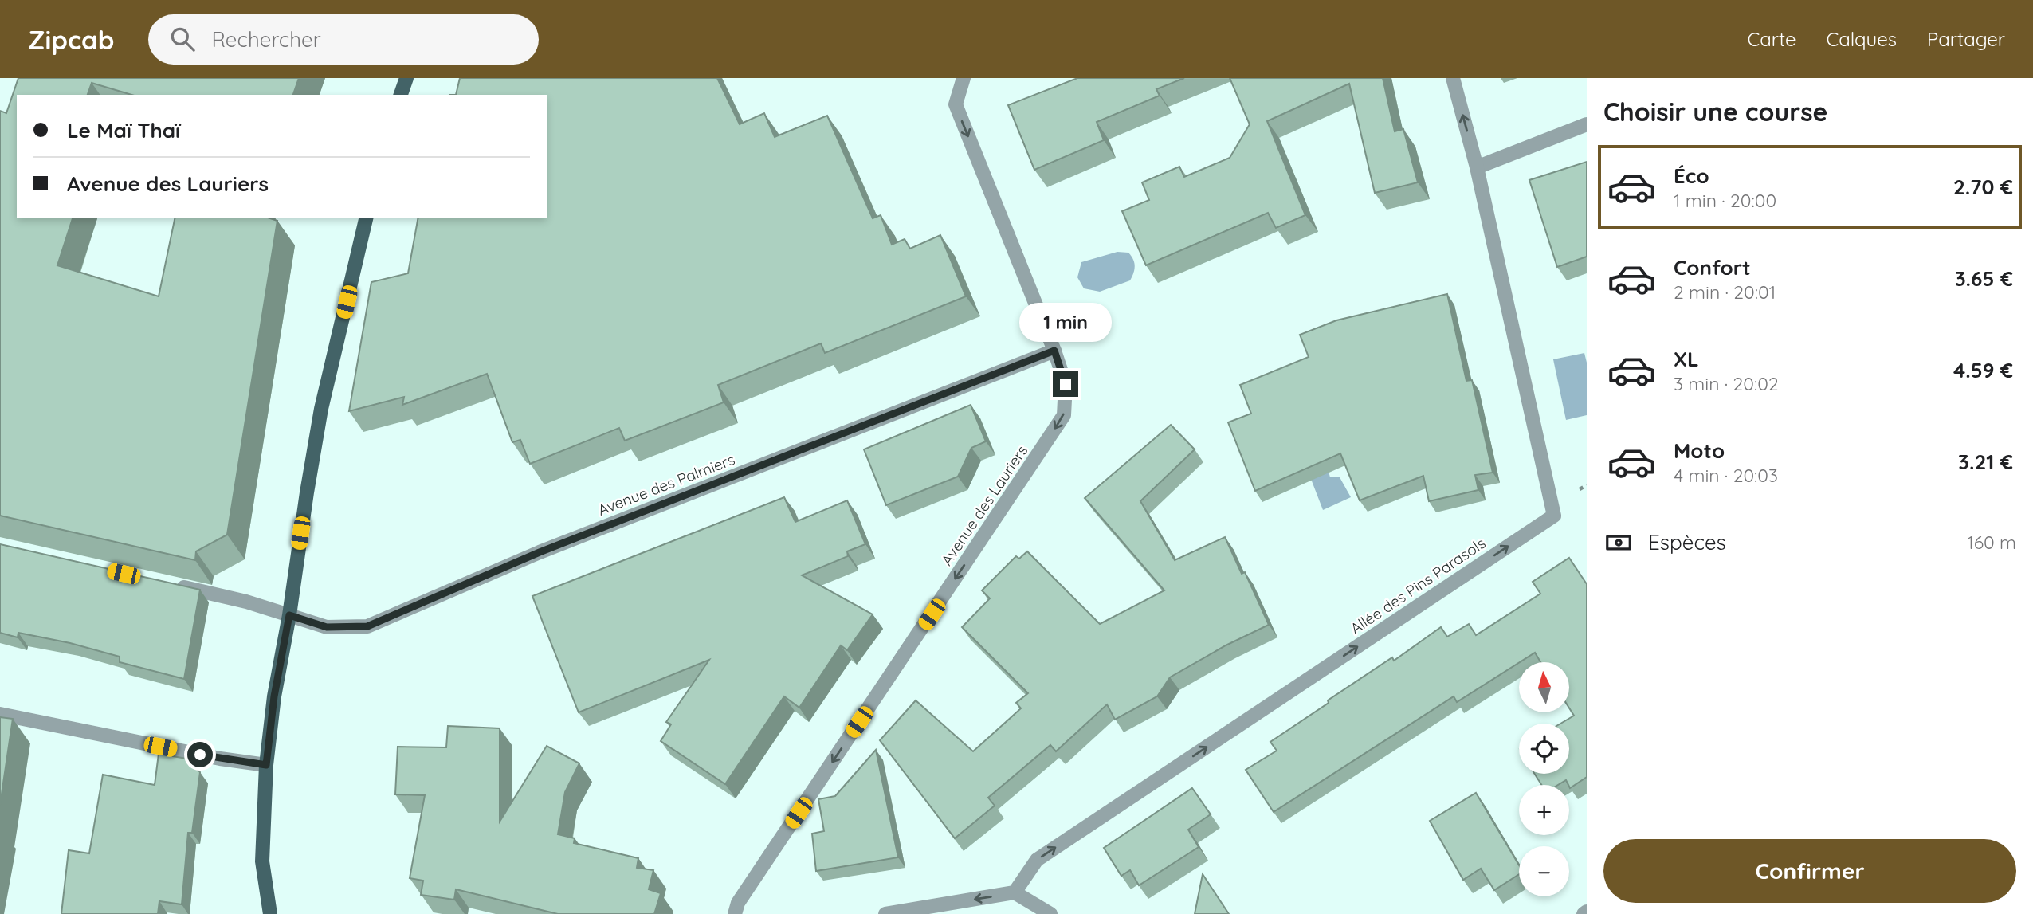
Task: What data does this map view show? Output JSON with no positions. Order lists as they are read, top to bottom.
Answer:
{
  "streets": {
    "street": ["Avenue des Palmiers", "Avenue des Lauriers", "Allée des Pins Parasols"]
  },
  "crossings": [
    ["Avenue des Palmiers", "Avenue des Lauriers"]
  ],
  "one_way": ["Avenue des Lauriers", "Allée des Pins Parasols"],
  "north": "top",
  "page": {
    "header": "Zipcab",
    "search": "Rechercher",
    "nav": ["Carte", "Calques", "Partager"],
    "heading": "Choisir une course",
    "banner": ["Le Maï Thaï", "Avenue des Lauriers"],
    "list": [
      {
        "name": "Éco",
        "note": "1 min · 20:00",
        "value": "2.70 €"
      },
      {
        "name": "Confort",
        "note": "2 min · 20:01",
        "value": "3.65 €"
      },
      {
        "name": "XL",
        "note": "3 min · 20:02",
        "value": "4.59 €"
      },
      {
        "name": "Moto",
        "note": "4 min · 20:03",
        "value": "3.21 €"
      }
    ],
    "bubble": "1 min",
    "pay": ["Espèces", "160 m"],
    "map_buttons": ["+", "−"],
    "buttons": "Confirmer"
  }
}
